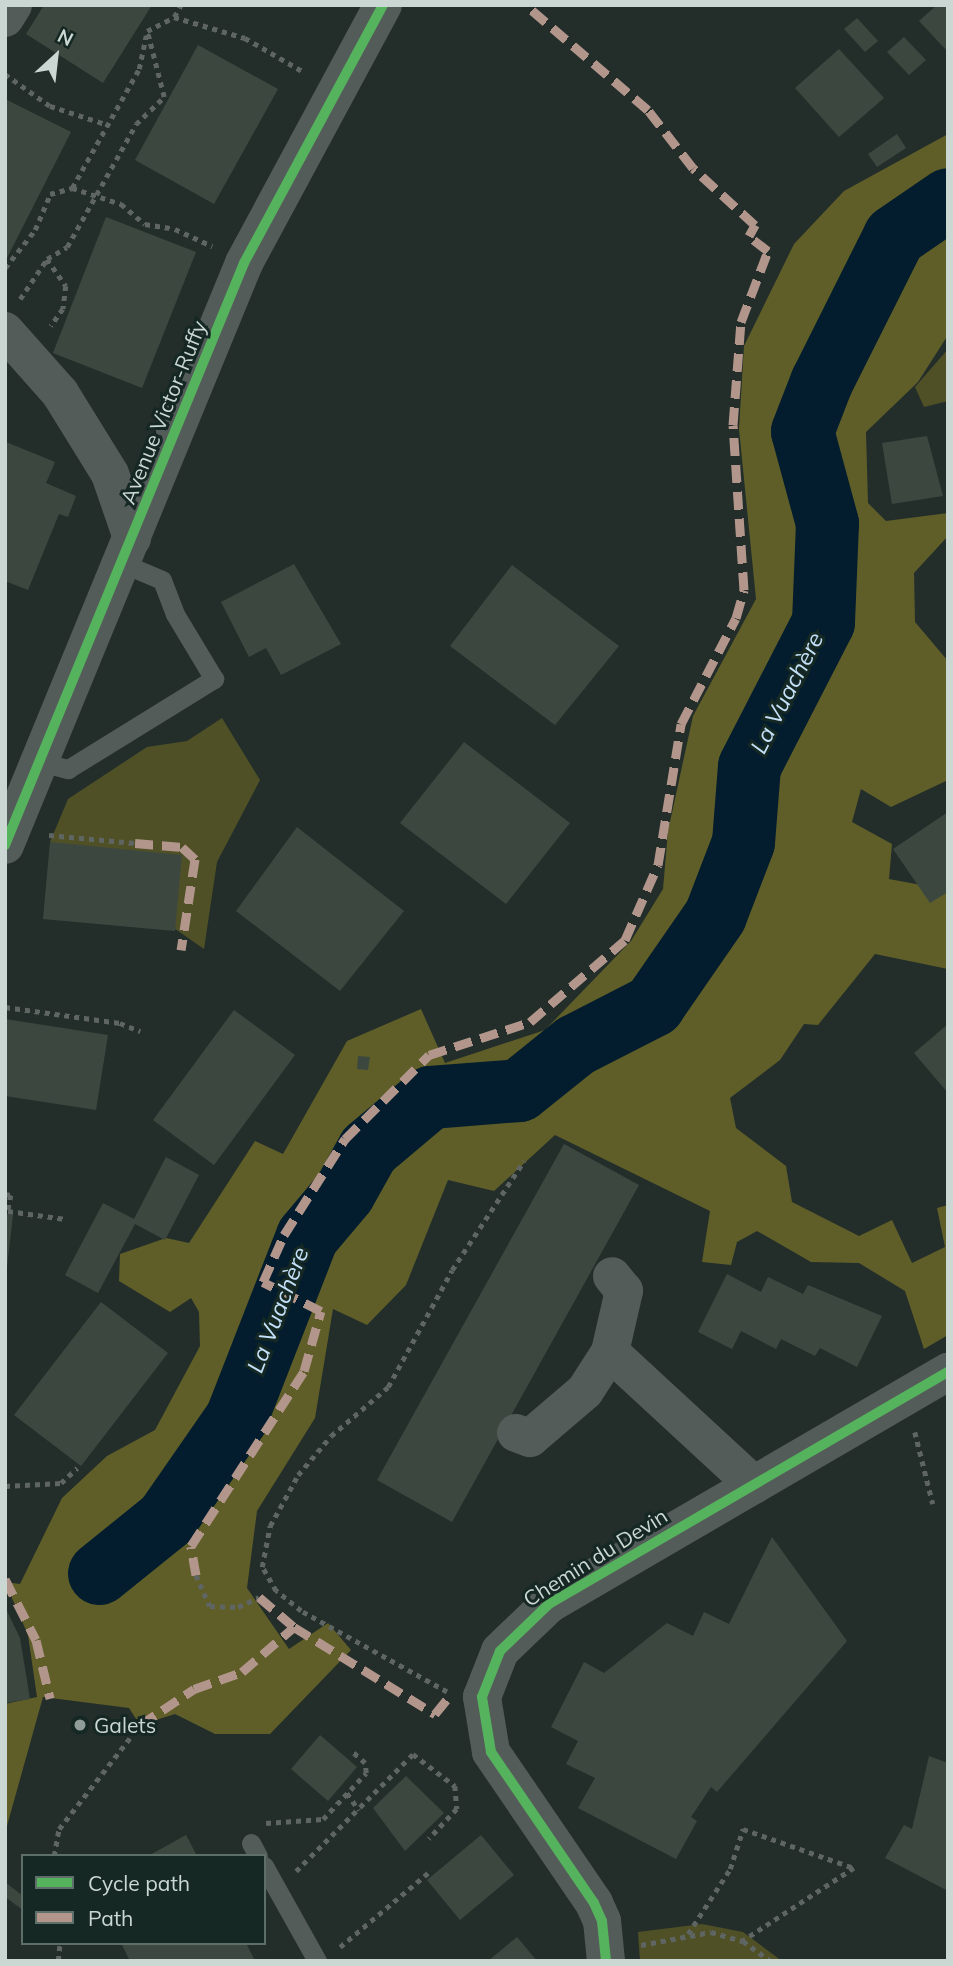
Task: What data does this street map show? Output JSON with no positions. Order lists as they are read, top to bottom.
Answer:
{
  "streets": {
    "street": ["Avenue Victor-Ruffy", "Chemin du Devin"]
  },
  "water": ["La Vuachère"],
  "places": ["Galets"],
  "legend": ["Cycle path", "Path"],
  "north": "top right"
}
